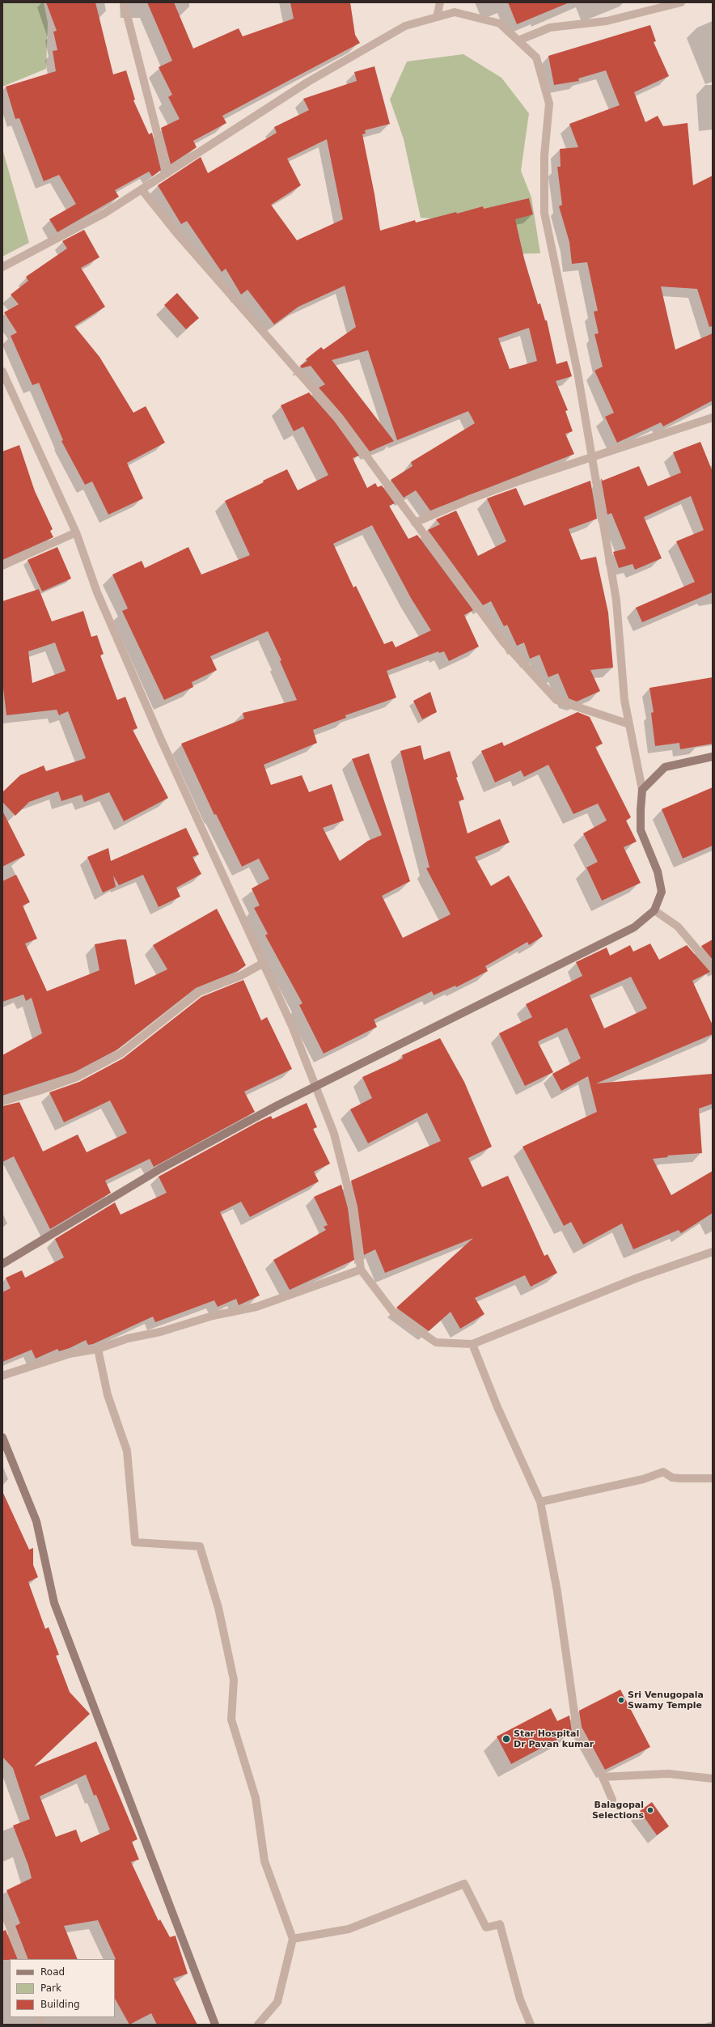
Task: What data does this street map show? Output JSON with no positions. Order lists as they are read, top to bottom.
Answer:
{
  "places": ["Sri Venugopala Swamy Temple", "Star Hospital Dr Pavan kumar", "Balagopal Selections"],
  "legend": ["Road", "Park", "Building"]
}
